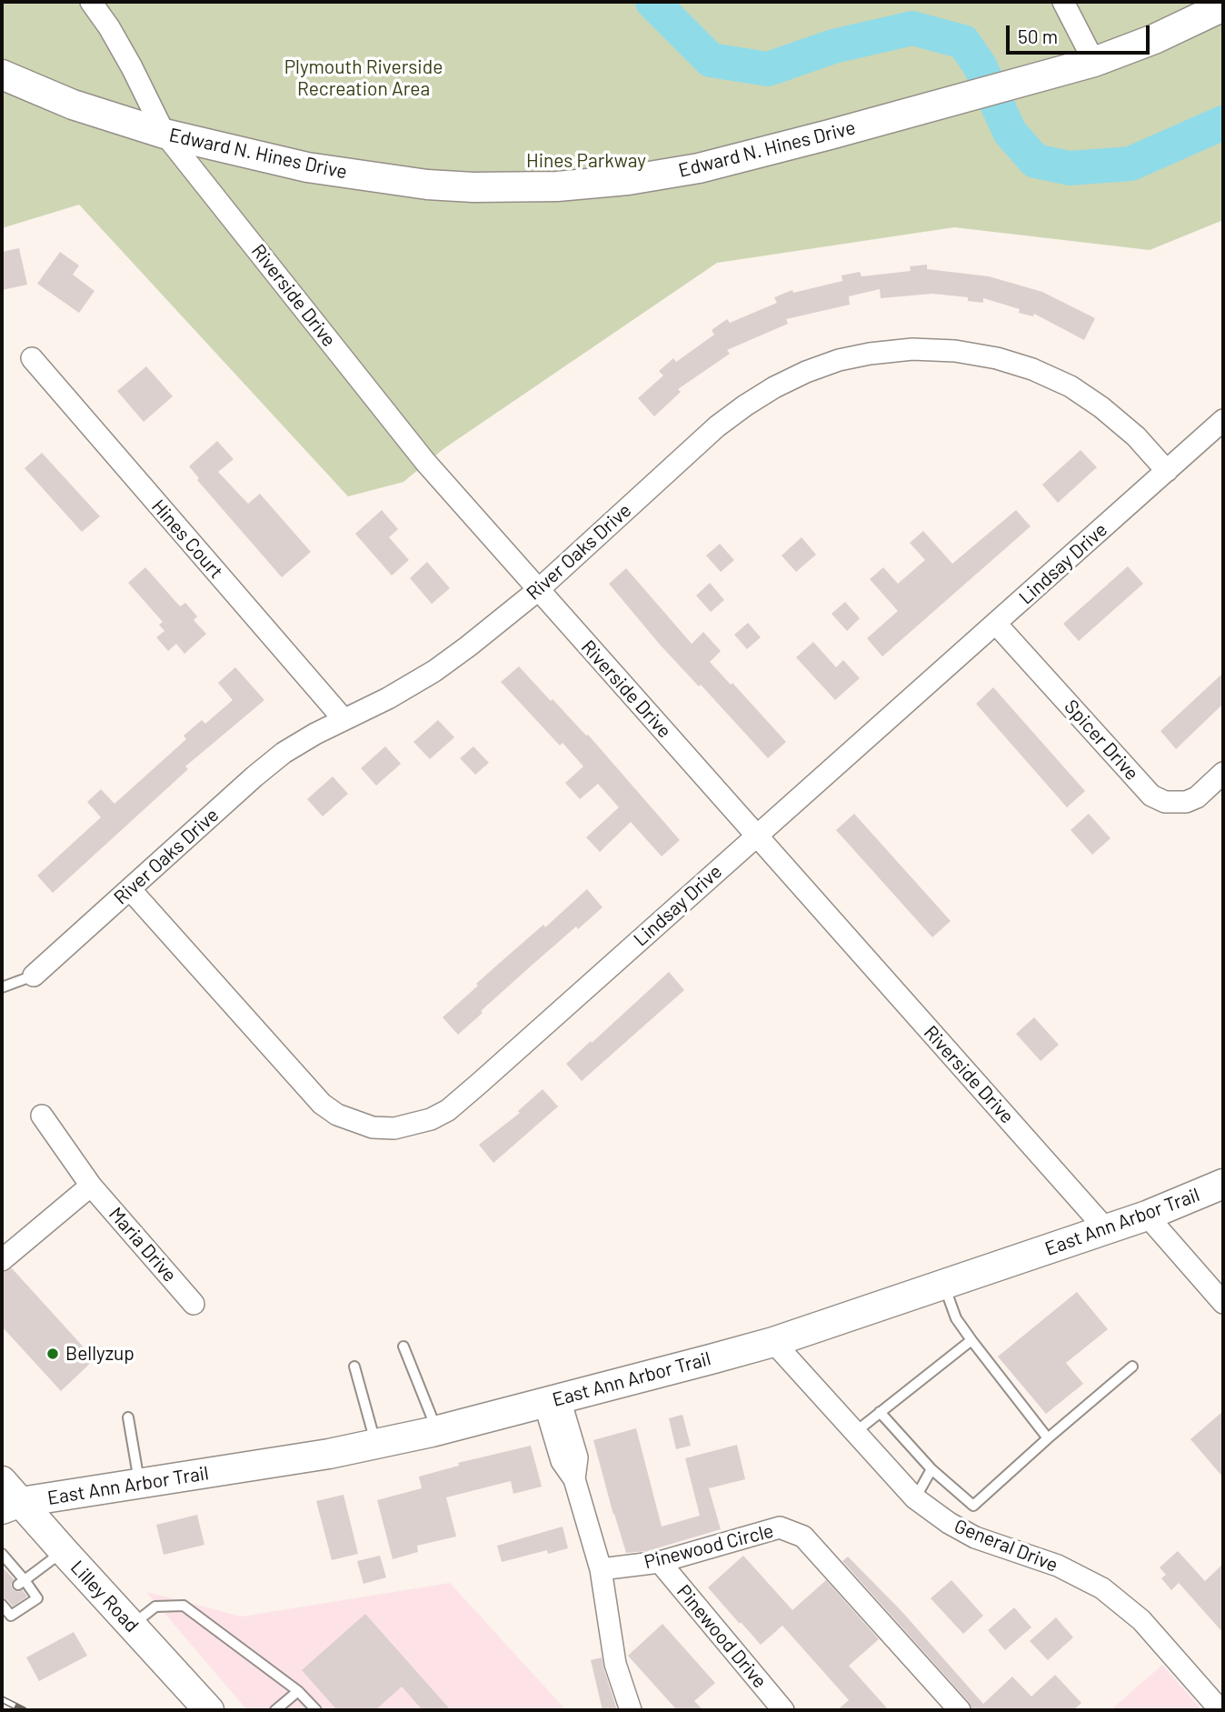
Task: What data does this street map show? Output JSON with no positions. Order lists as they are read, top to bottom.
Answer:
{
  "streets": {
    "street": [
      "Edward N. Hines Drive",
      "Riverside Drive",
      "Hines Court",
      "River Oaks Drive",
      "Lindsay Drive",
      "Spicer Drive",
      "East Ann Arbor Trail",
      "Maria Drive",
      "General Drive",
      "Pinewood Circle",
      "Lilley Road",
      "Pinewood Drive"
    ]
  },
  "crossings": [
    ["Edward N. Hines Drive", "Riverside Drive"],
    ["Riverside Drive", "River Oaks Drive"],
    ["Riverside Drive", "Lindsay Drive"],
    ["Riverside Drive", "East Ann Arbor Trail"],
    ["Hines Court", "River Oaks Drive"],
    ["River Oaks Drive", "Lindsay Drive"],
    ["Lindsay Drive", "Spicer Drive"],
    ["East Ann Arbor Trail", "General Drive"],
    ["East Ann Arbor Trail", "Lilley Road"],
    ["Pinewood Circle", "Pinewood Drive"]
  ],
  "parks": ["Plymouth Riverside Recreation Area", "Hines Parkway"],
  "places": ["Bellyzup"],
  "scale_bar": "50 m"
}
